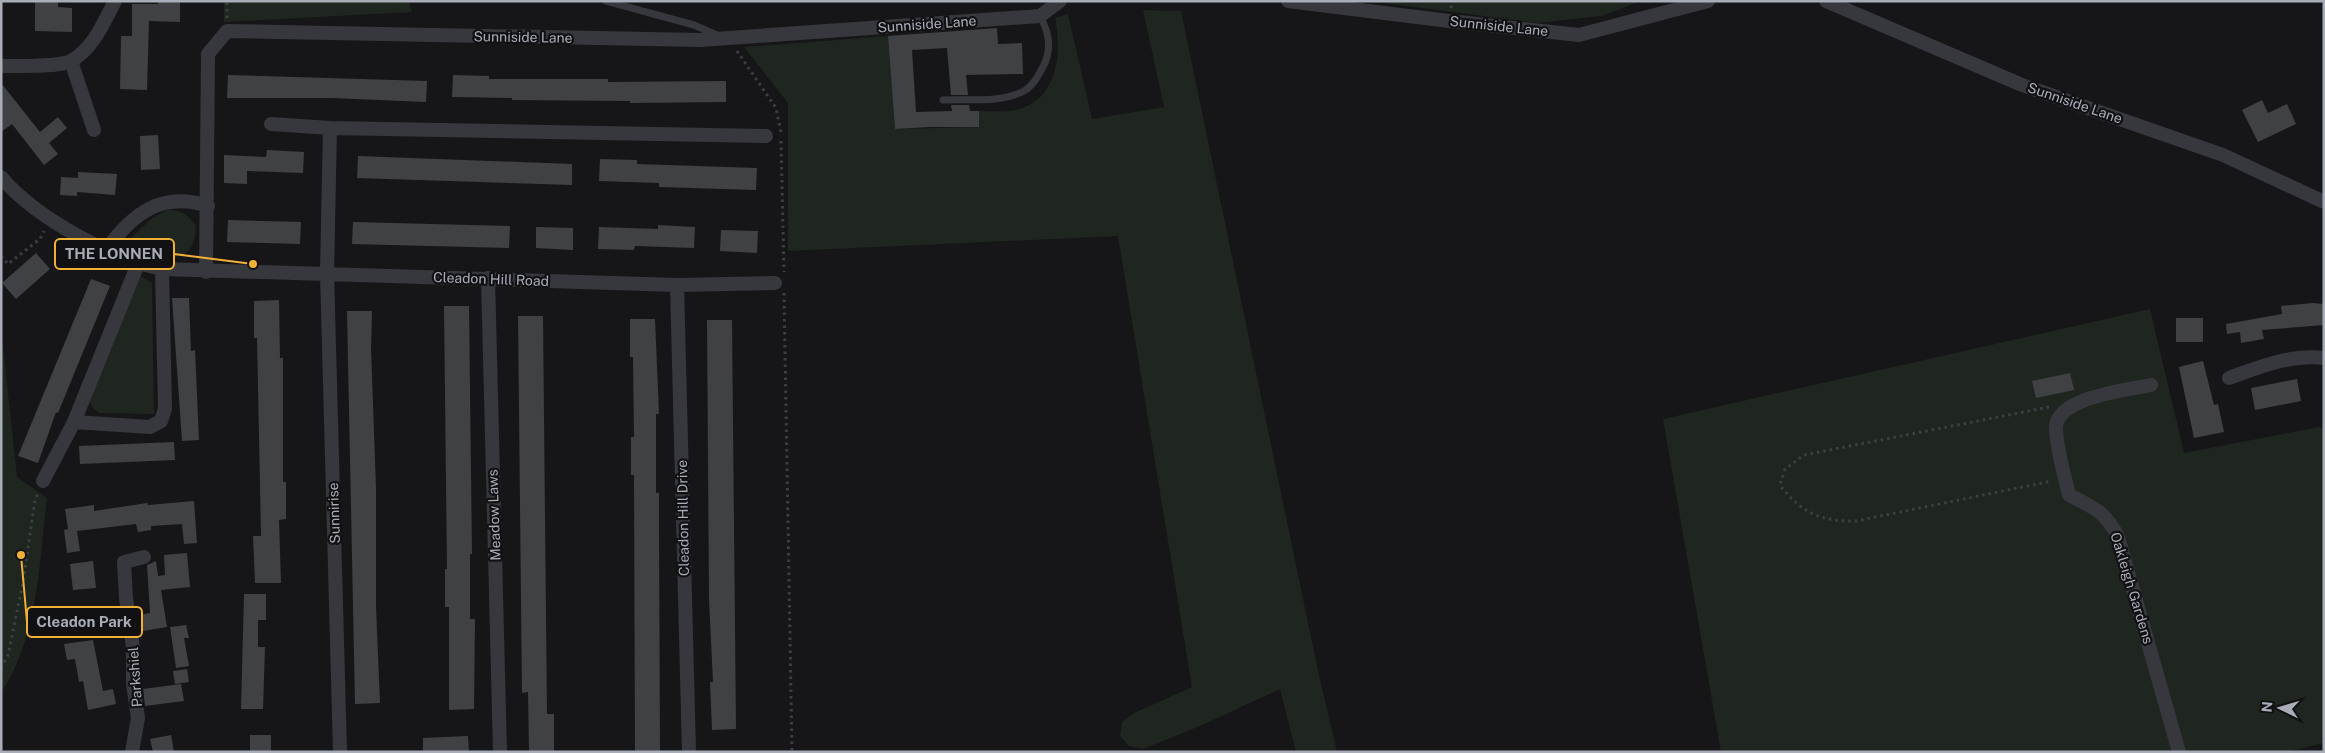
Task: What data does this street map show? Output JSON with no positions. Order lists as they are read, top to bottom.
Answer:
{
  "streets": {
    "street": [
      "Sunniside Lane",
      "Cleadon Hill Road",
      "Sunnirise",
      "Meadow Laws",
      "Cleadon Hill Drive",
      "Oakleigh Gardens",
      "Parkshiel"
    ]
  },
  "crossings": [
    ["Sunniside Lane", "Cleadon Hill Road"],
    ["Cleadon Hill Road", "Sunnirise"],
    ["Cleadon Hill Road", "Meadow Laws"],
    ["Cleadon Hill Road", "Cleadon Hill Drive"]
  ],
  "places": ["THE LONNEN", "Cleadon Park"],
  "north": "left"
}
